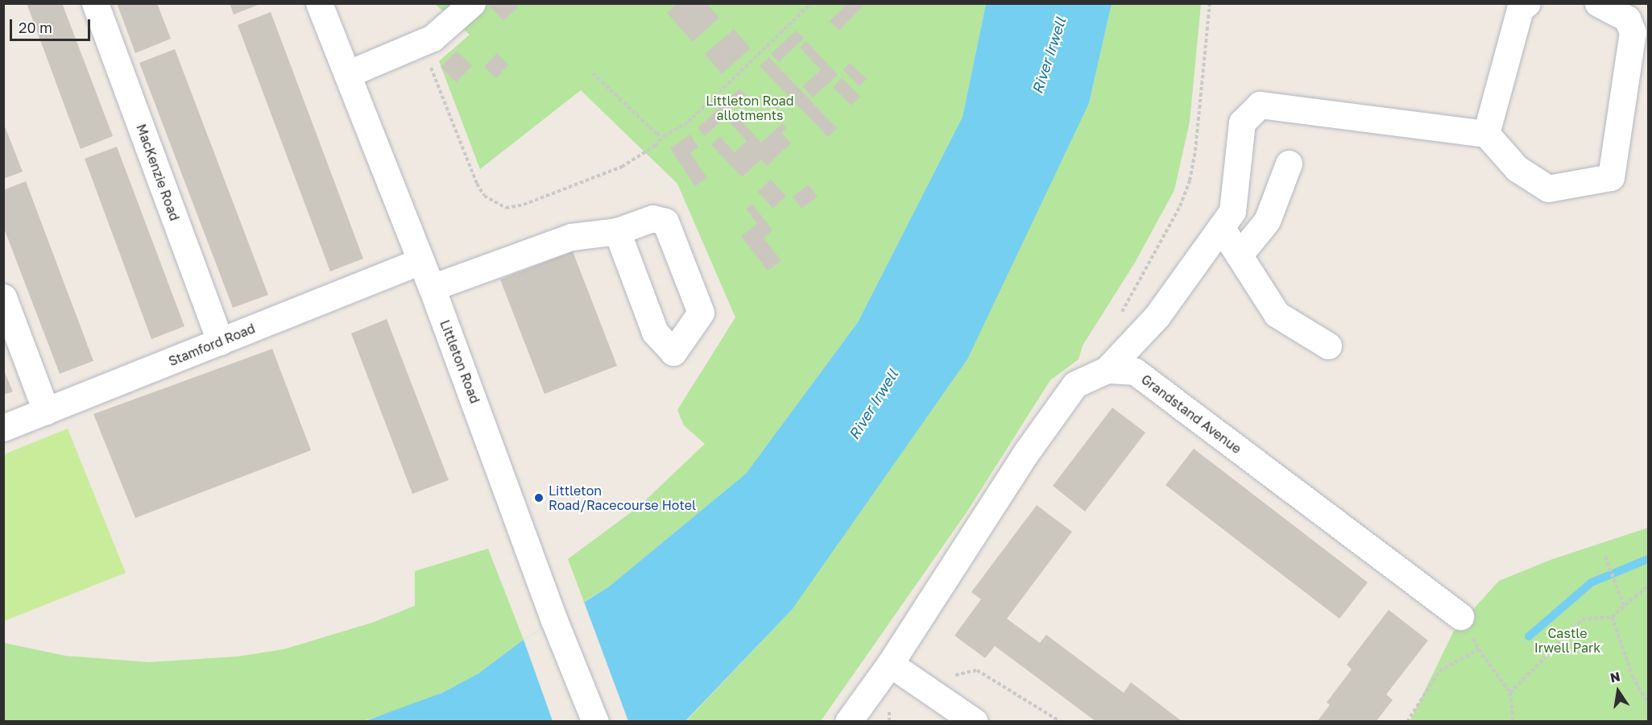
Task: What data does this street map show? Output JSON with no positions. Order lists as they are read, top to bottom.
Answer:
{
  "streets": {
    "street": [
      "MacKenzie Road",
      "Stamford Road",
      "Littleton Road",
      "Grandstand Avenue"
    ]
  },
  "crossings": [
    ["MacKenzie Road", "Stamford Road"],
    ["Stamford Road", "Littleton Road"]
  ],
  "water": ["River Irwell"],
  "parks": ["Littleton Road allotments", "Castle Irwell Park"],
  "places": ["Littleton Road/Racecourse Hotel"],
  "scale_bar": "20 m",
  "north": "top"
}
